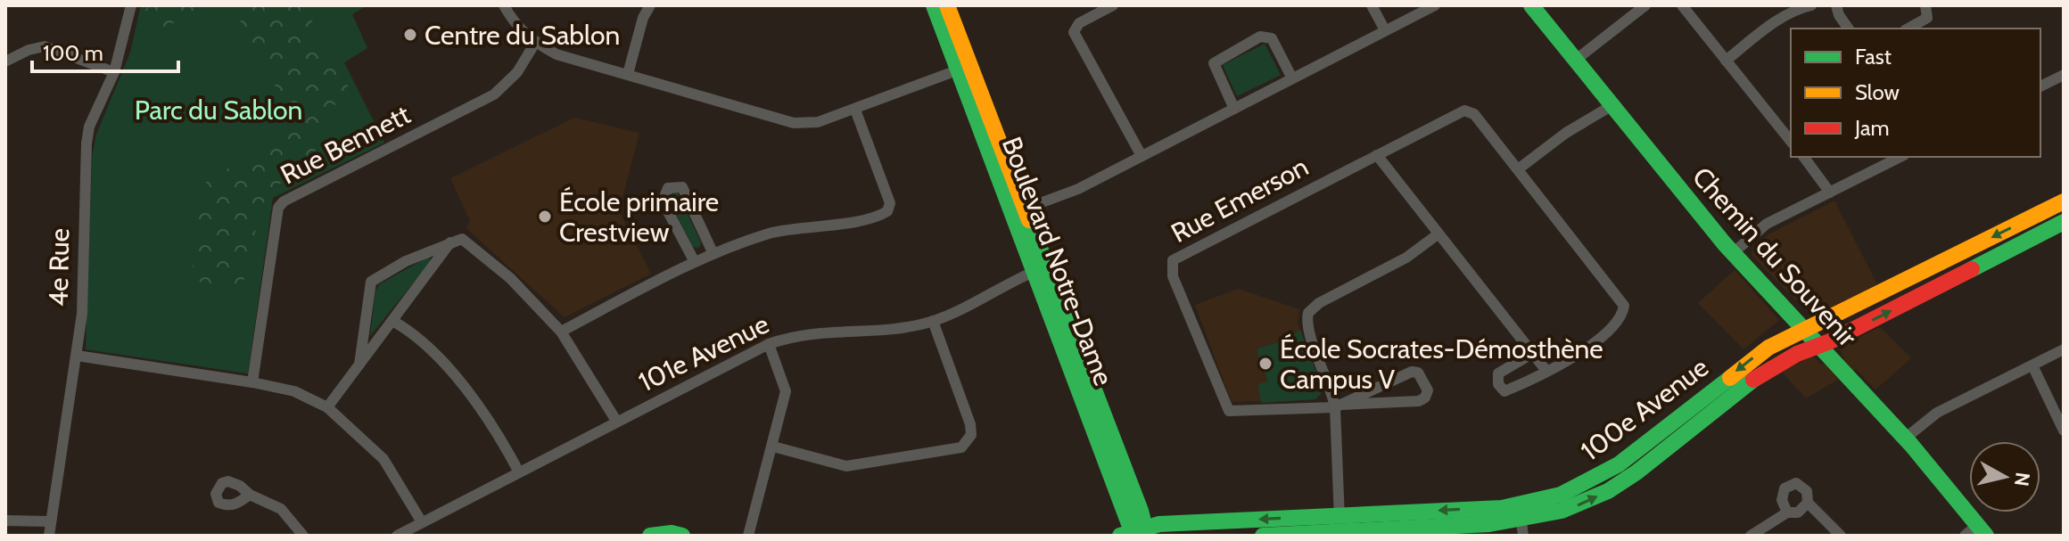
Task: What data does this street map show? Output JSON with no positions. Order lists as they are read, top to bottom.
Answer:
{
  "streets": {
    "street": [
      "Rue Bennett",
      "Rue Emerson",
      "Chemin du Souvenir",
      "Boulevard Notre-Dame",
      "4e Rue",
      "101e Avenue",
      "100e Avenue"
    ]
  },
  "crossings": [
    ["Chemin du Souvenir", "100e Avenue"],
    ["Boulevard Notre-Dame", "101e Avenue"],
    ["Boulevard Notre-Dame", "100e Avenue"]
  ],
  "parks": ["Parc du Sablon"],
  "places": ["Centre du Sablon", "École primaire Crestview", "École Socrates-Démosthène Campus V"],
  "legend": ["Fast", "Slow", "Jam"],
  "scale_bar": "100 m",
  "north": "right"
}
